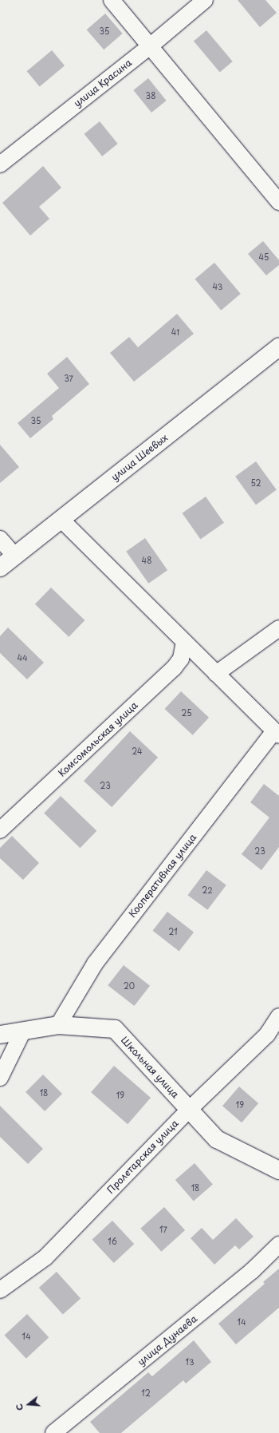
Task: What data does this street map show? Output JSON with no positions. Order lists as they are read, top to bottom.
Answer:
{
  "streets": {
    "main road": ["улица Шеевых", "Школьная улица"],
    "street": [
      "улица Красина",
      "Комсомольская улица",
      "Кооперативная улица",
      "Пролетарская улица",
      "улица Дунаева"
    ]
  },
  "crossings": [
    ["Кооперативная улица", "Школьная улица"],
    ["Школьная улица", "Пролетарская улица"]
  ],
  "house_numbers": [
    "35",
    "38",
    "45",
    "43",
    "41",
    "37",
    "35",
    "52",
    "48",
    "44",
    "25",
    "24",
    "23",
    "23",
    "22",
    "21",
    "20",
    "18",
    "19",
    "19",
    "18",
    "17",
    "16",
    "14",
    "14",
    "13",
    "12"
  ],
  "north": "left"
}
